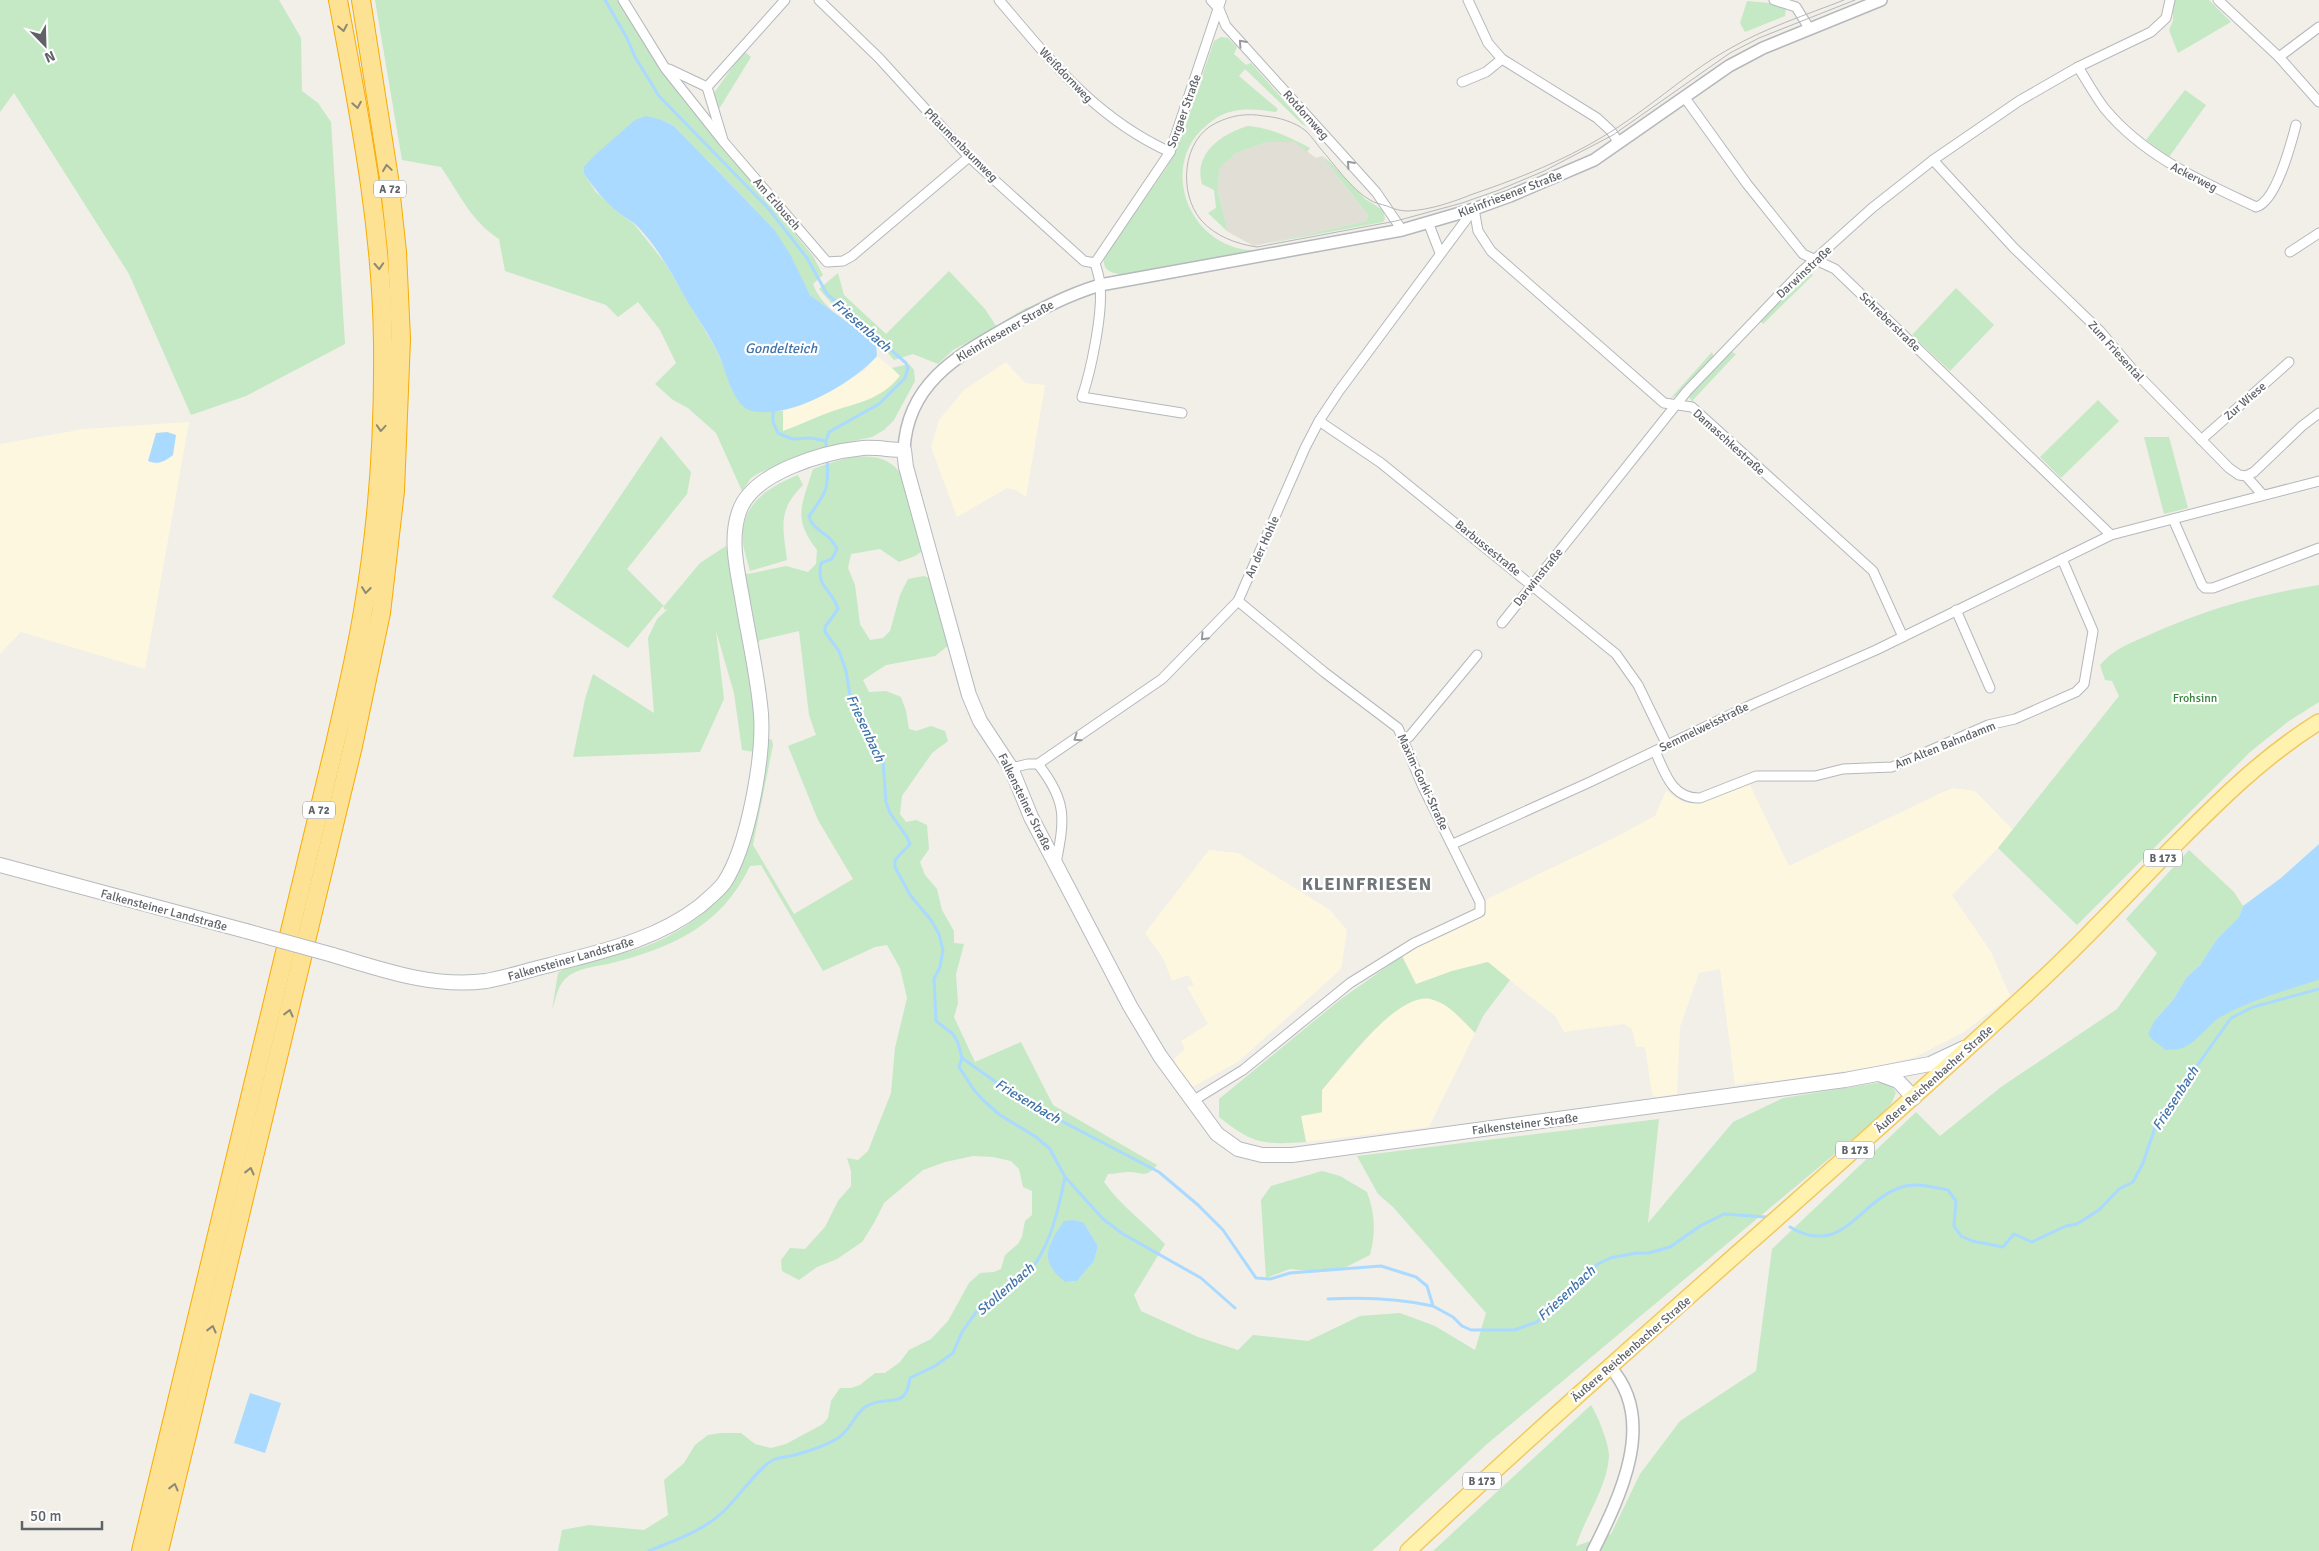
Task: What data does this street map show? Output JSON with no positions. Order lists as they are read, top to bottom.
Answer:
{
  "streets": {
    "highway": ["A 72"],
    "main road": [
      "Falkensteiner Straße",
      "B 173",
      "Falkensteiner Landstraße",
      "Äußere Reichenbacher Straße"
    ],
    "street": [
      "Weißdornweg",
      "Sorgaer Straße",
      "Rotdornweg",
      "Pflaumenbaumweg",
      "Ackerweg",
      "Kleinfriesener Straße",
      "Am Erlbusch",
      "Darwinstraße",
      "Schreberstraße",
      "Zum Friesental",
      "Zur Wiese",
      "Damaschkestraße",
      "An der Hohle",
      "Barbussestraße",
      "Semmelweisstraße",
      "Am Alten Bahndamm",
      "Maxim-Gorki-Straße"
    ]
  },
  "crossings": [
    ["Weißdornweg", "Sorgaer Straße"],
    ["Sorgaer Straße", "Rotdornweg"],
    ["Sorgaer Straße", "Pflaumenbaumweg"],
    ["Rotdornweg", "Kleinfriesener Straße"],
    ["Pflaumenbaumweg", "Am Erlbusch"],
    ["Ackerweg", "Darwinstraße"],
    ["Kleinfriesener Straße", "Schreberstraße"],
    ["Kleinfriesener Straße", "Damaschkestraße"],
    ["Kleinfriesener Straße", "An der Hohle"],
    ["Kleinfriesener Straße", "Falkensteiner Straße"],
    ["Kleinfriesener Straße", "Falkensteiner Landstraße"],
    ["Darwinstraße", "Schreberstraße"],
    ["Darwinstraße", "Zum Friesental"],
    ["Darwinstraße", "Damaschkestraße"],
    ["Darwinstraße", "Barbussestraße"],
    ["Schreberstraße", "Semmelweisstraße"],
    ["Zum Friesental", "Zur Wiese"],
    ["Zum Friesental", "Semmelweisstraße"],
    ["Damaschkestraße", "An der Hohle"],
    ["Damaschkestraße", "Semmelweisstraße"],
    ["An der Hohle", "Barbussestraße"],
    ["An der Hohle", "Maxim-Gorki-Straße"],
    ["An der Hohle", "Falkensteiner Straße"],
    ["Barbussestraße", "Semmelweisstraße"],
    ["Semmelweisstraße", "Am Alten Bahndamm"],
    ["Semmelweisstraße", "Maxim-Gorki-Straße"],
    ["Maxim-Gorki-Straße", "Falkensteiner Straße"],
    ["Falkensteiner Straße", "Falkensteiner Landstraße"],
    ["Falkensteiner Straße", "Äußere Reichenbacher Straße"]
  ],
  "one_way": ["Rotdornweg"],
  "districts": ["KLEINFRIESEN"],
  "water": ["Friesenbach", "Gondelteich", "Stollenbach"],
  "parks": ["Frohsinn"],
  "scale_bar": "50 m",
  "north": "bottom right"
}
